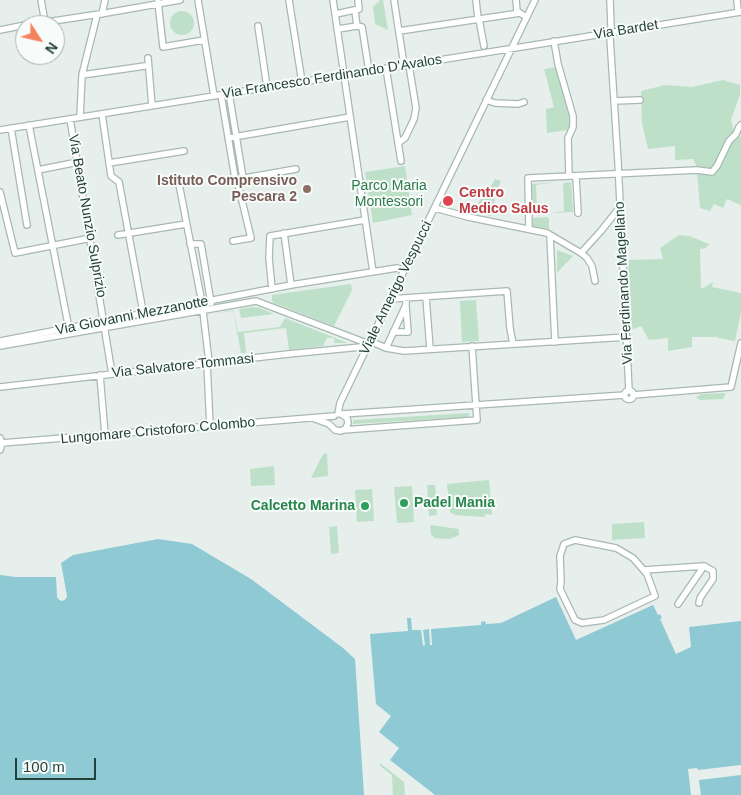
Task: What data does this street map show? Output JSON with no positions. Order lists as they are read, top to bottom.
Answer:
{
  "streets": {
    "street": [
      "Via Bardet",
      "Via Francesco Ferdinando D'Avalos",
      "Via Beato Nunzio Sulprizio",
      "Via Ferdinando Magellano",
      "Viale Amerigo Vespucci",
      "Via Giovanni Mezzanotte",
      "Via Salvatore Tommasi",
      "Lungomare Cristoforo Colombo"
    ]
  },
  "crossings": [
    ["Via Bardet", "Via Francesco Ferdinando D'Avalos"],
    ["Via Bardet", "Via Ferdinando Magellano"],
    ["Via Bardet", "Viale Amerigo Vespucci"],
    ["Via Francesco Ferdinando D'Avalos", "Via Beato Nunzio Sulprizio"],
    ["Via Francesco Ferdinando D'Avalos", "Viale Amerigo Vespucci"],
    ["Via Beato Nunzio Sulprizio", "Via Giovanni Mezzanotte"],
    ["Via Beato Nunzio Sulprizio", "Via Salvatore Tommasi"],
    ["Via Ferdinando Magellano", "Via Giovanni Mezzanotte"],
    ["Via Ferdinando Magellano", "Lungomare Cristoforo Colombo"],
    ["Viale Amerigo Vespucci", "Via Giovanni Mezzanotte"],
    ["Viale Amerigo Vespucci", "Via Salvatore Tommasi"],
    ["Viale Amerigo Vespucci", "Lungomare Cristoforo Colombo"],
    ["Via Giovanni Mezzanotte", "Via Salvatore Tommasi"]
  ],
  "parks": ["Parco Maria Montessori"],
  "places": [
    "Istituto Comprensivo Pescara 2",
    "Centro Medico Salus",
    "Padel Mania",
    "Calcetto Marina"
  ],
  "scale_bar": "100 m",
  "north": "bottom right"
}
